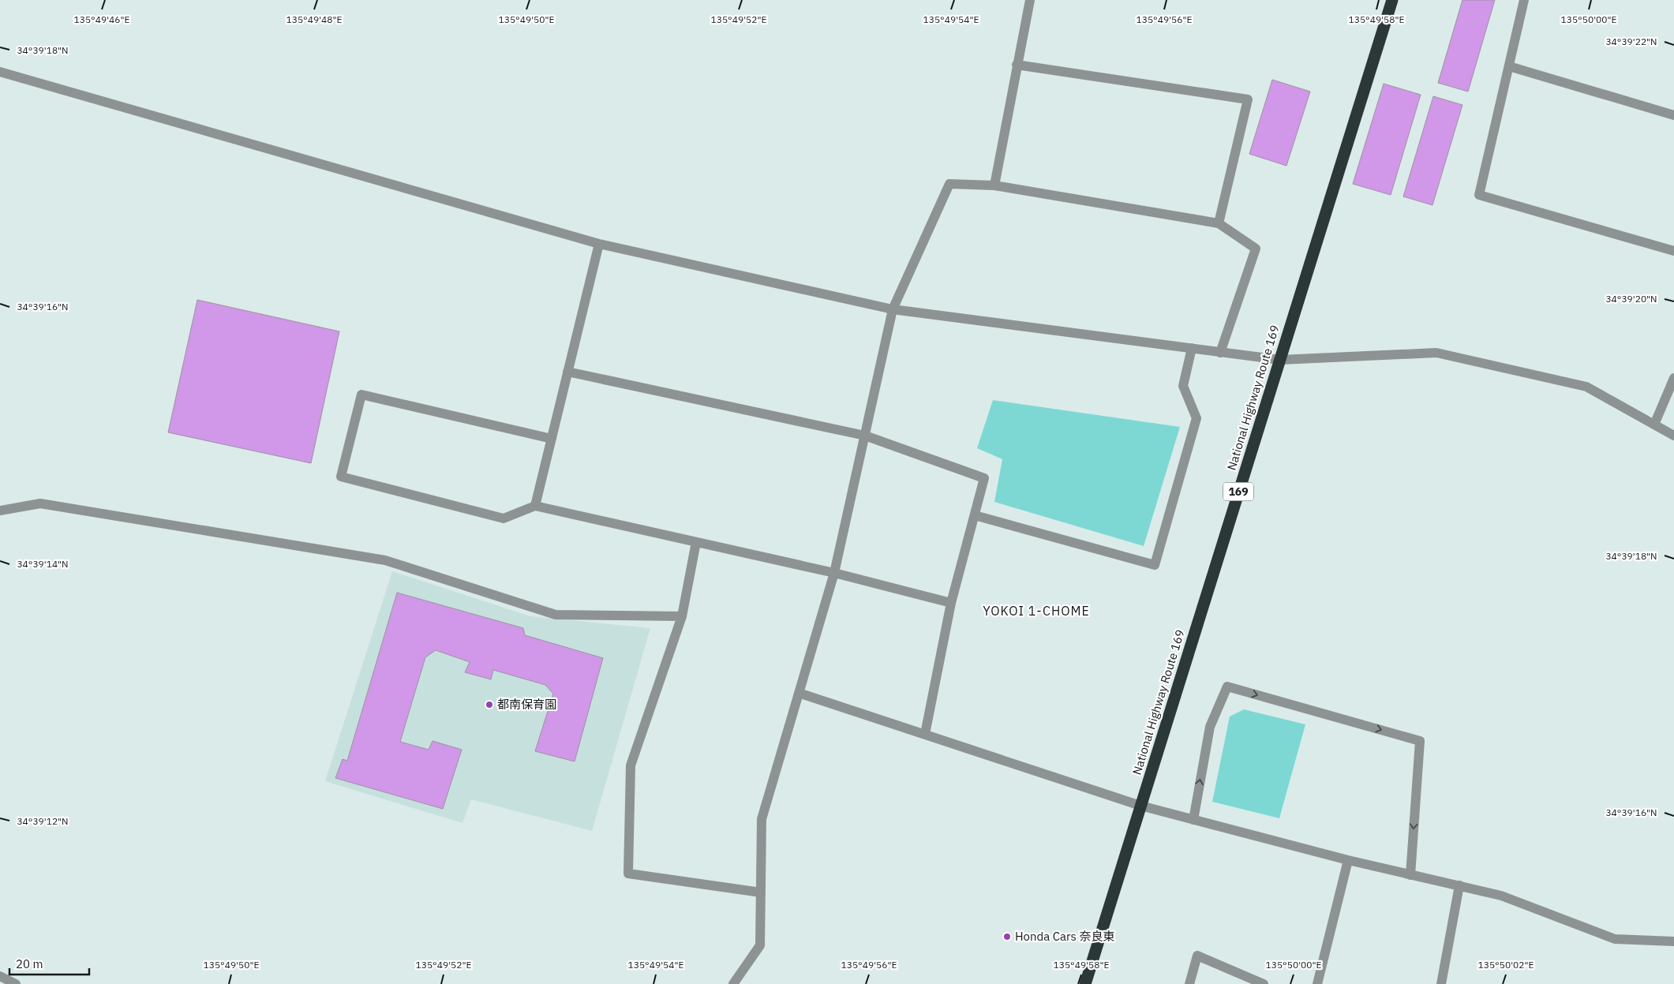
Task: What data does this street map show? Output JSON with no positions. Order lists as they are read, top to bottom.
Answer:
{
  "streets": {
    "highway": ["National Highway Route 169", "169"]
  },
  "districts": ["YOKOI 1-CHOME"],
  "places": ["都南保育園", "Honda Cars 奈良東"],
  "scale_bar": "20 m",
  "coordinates": [
    "135°49'46\"E",
    "135°49'48\"E",
    "135°49'50\"E",
    "135°49'52\"E",
    "135°49'54\"E",
    "135°49'56\"E",
    "135°49'58\"E",
    "135°50'00\"E",
    "34°39'22\"N",
    "34°39'18\"N",
    "34°39'20\"N",
    "34°39'16\"N",
    "34°39'14\"N",
    "34°39'12\"N",
    "135°50'02\"E"
  ]
}
